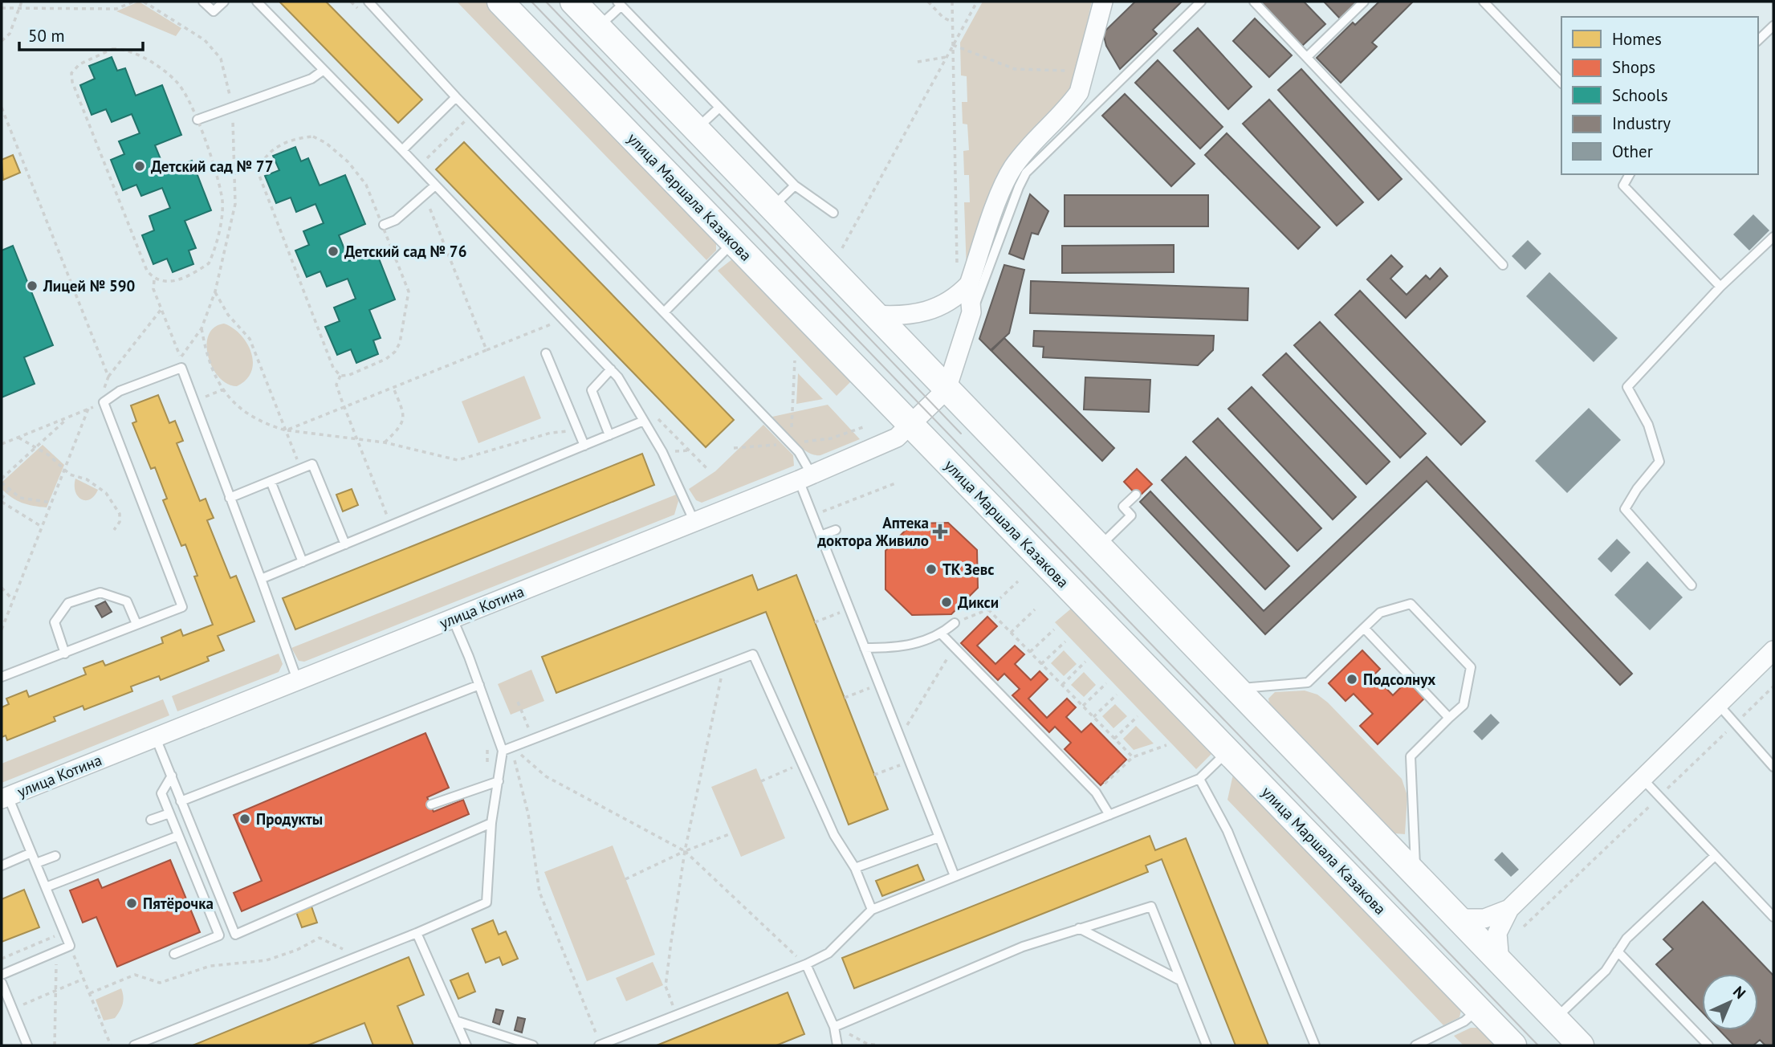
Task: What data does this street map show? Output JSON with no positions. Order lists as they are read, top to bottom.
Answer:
{
  "streets": {
    "main road": ["улица Маршала Казакова"],
    "street": ["улица Котина"]
  },
  "crossings": [
    ["улица Маршала Казакова", "улица Котина"]
  ],
  "places": {
    "other": [
      "Детский сад № 77",
      "Детский сад № 76",
      "Лицей № 590",
      "ТК Зевс",
      "Дикси",
      "Подсолнух",
      "Продукты",
      "Пятёрочка"
    ],
    "health": ["Аптека доктора Живило"]
  },
  "legend": [
    "Homes",
    "Shops",
    "Schools",
    "Industry",
    "Other"
  ],
  "scale_bar": "50 m",
  "north": "top right"
}
